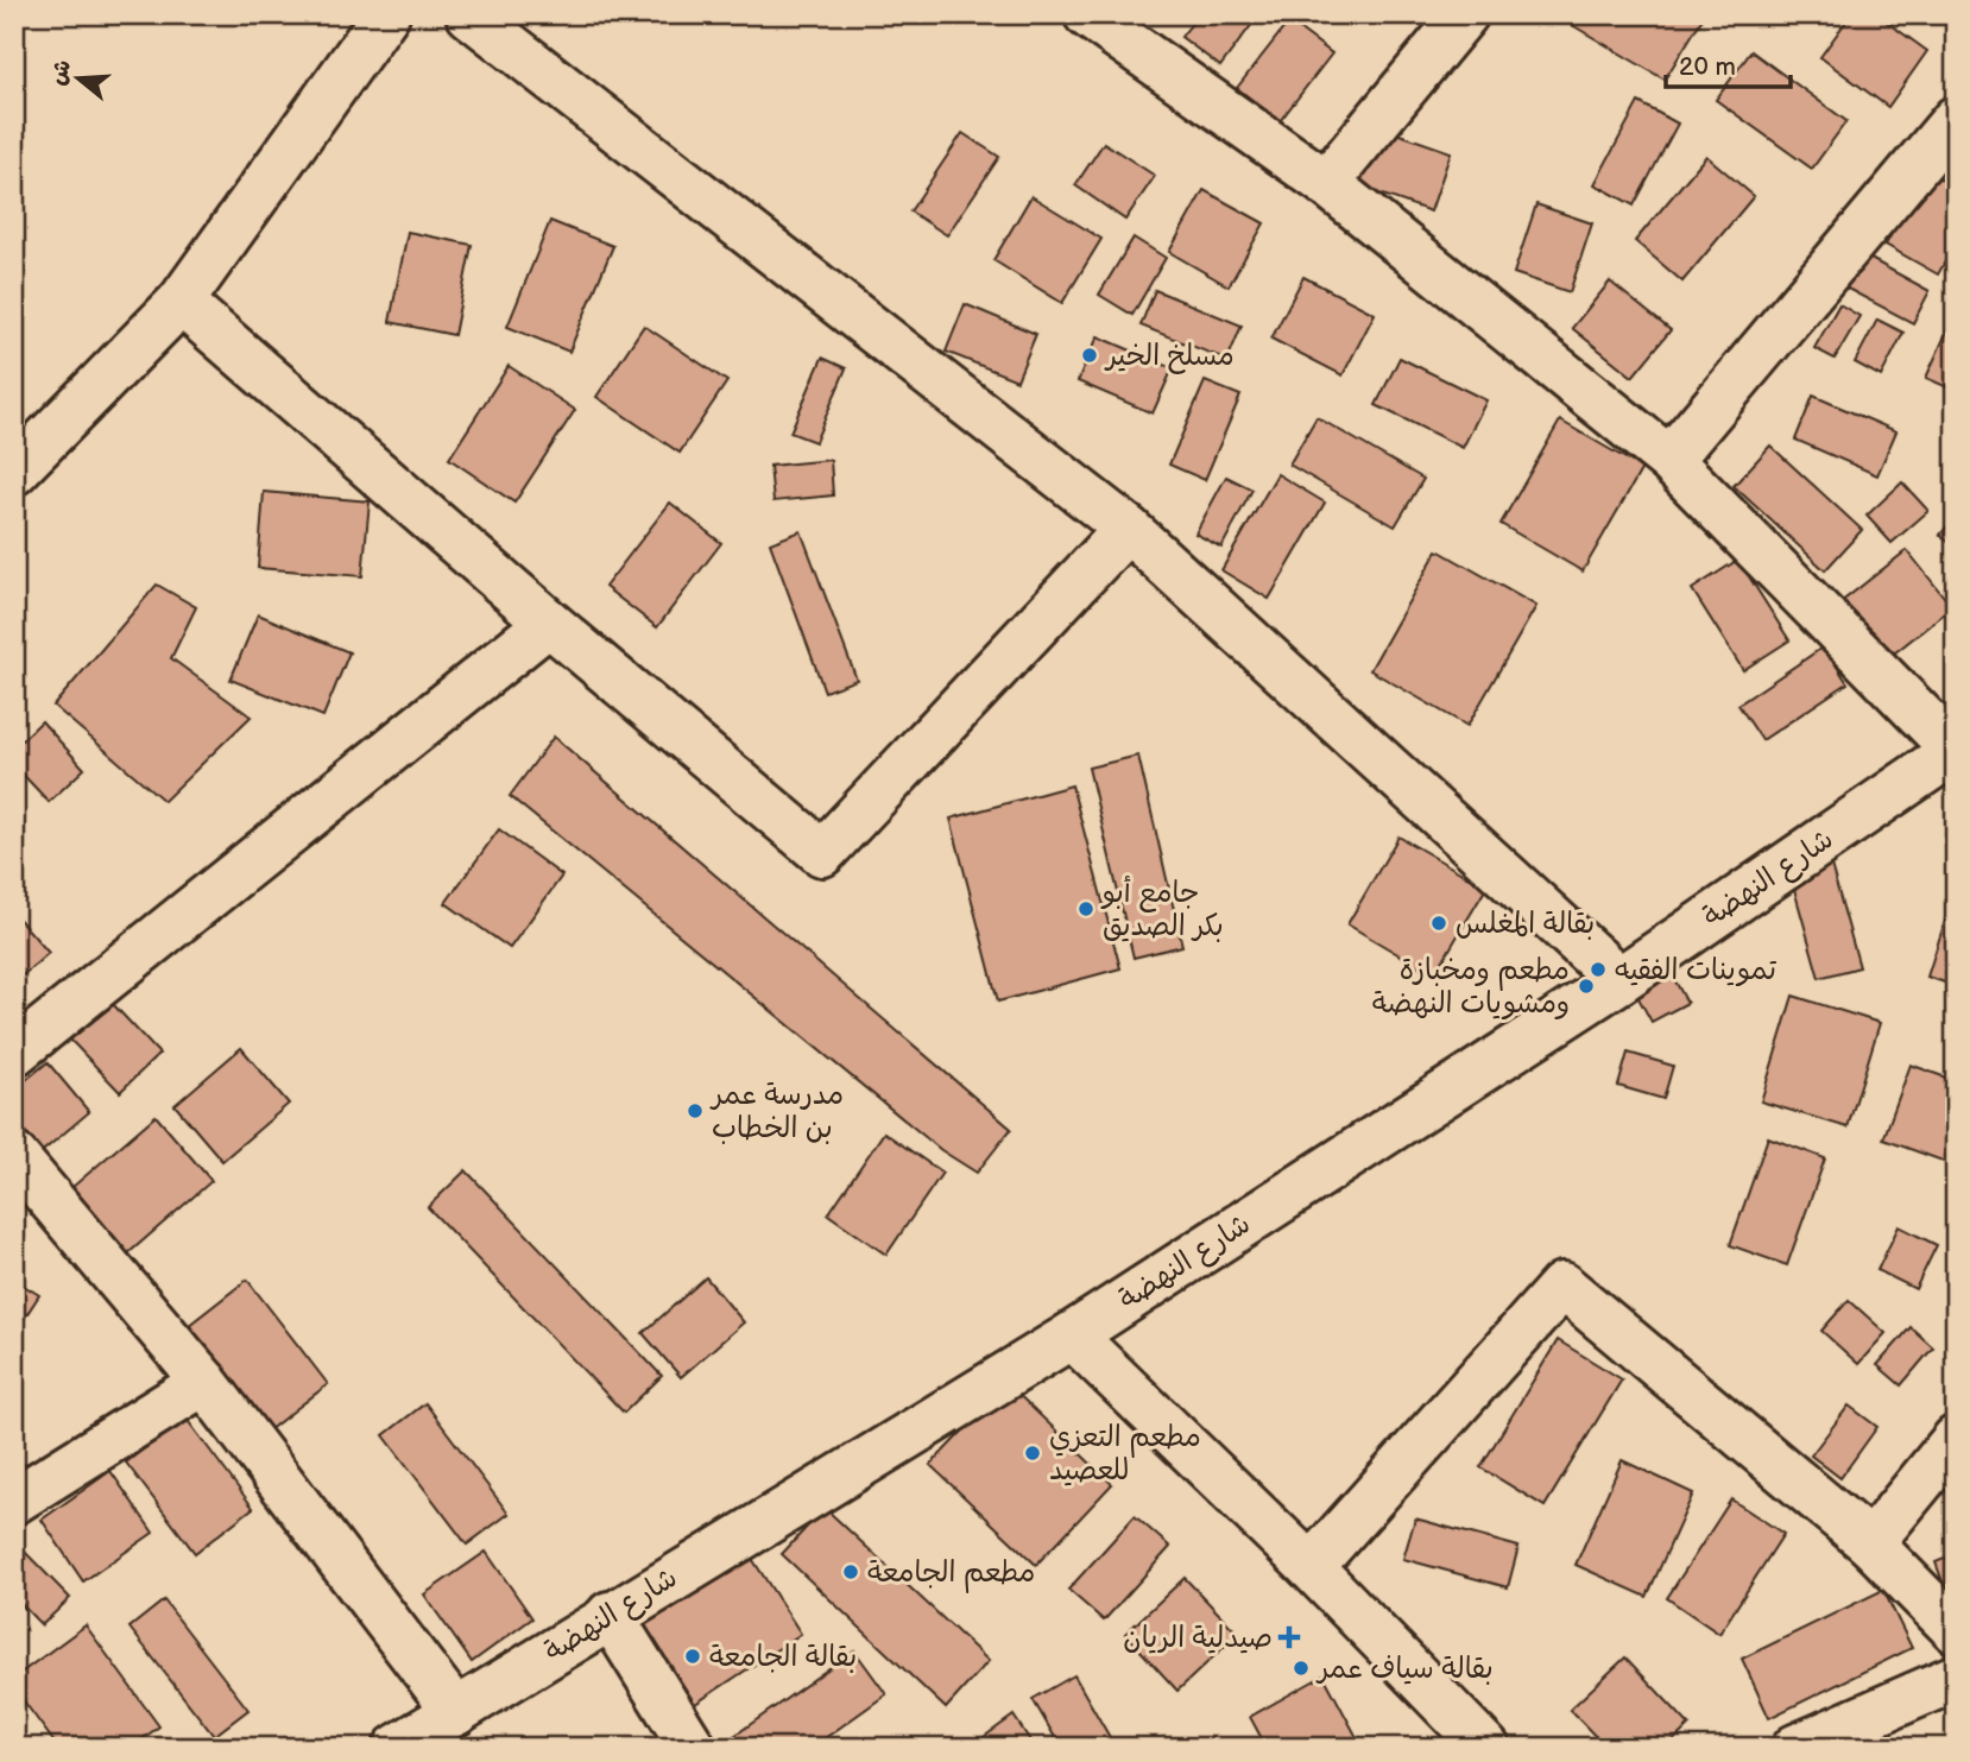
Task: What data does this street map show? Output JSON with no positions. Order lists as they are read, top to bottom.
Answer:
{
  "streets": {
    "street": ["شارع النهضة"]
  },
  "places": {
    "other": [
      "مسلخ الخير",
      "جامع أبو بكر الصديق",
      "بقالة المغلس",
      "تموينات الفقيه",
      "مطعم ومخبازة ومشويات النهضة",
      "مدرسة عمر بن الخطاب",
      "مطعم التعزي للعصيد",
      "مطعم الجامعة",
      "بقالة الجامعة",
      "بقالة سياف عمر"
    ],
    "health": ["صيدلية الريان"]
  },
  "scale_bar": "20 m",
  "north": "left"
}
